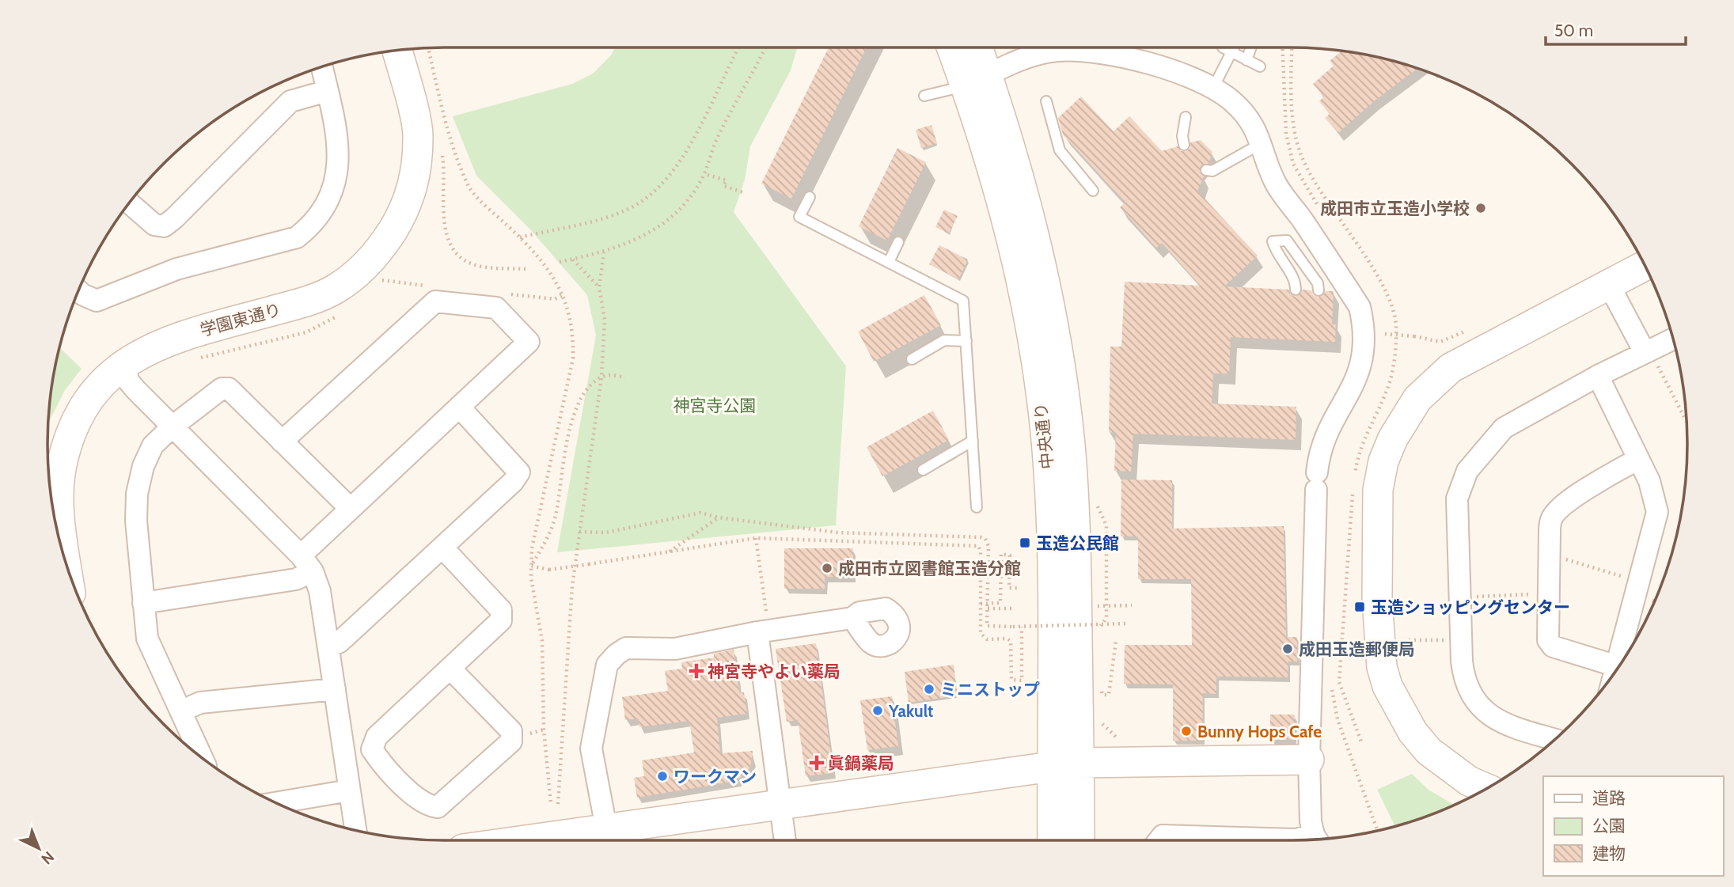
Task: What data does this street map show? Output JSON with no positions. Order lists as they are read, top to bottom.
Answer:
{
  "streets": {
    "street": ["学園東通り", "中央通り"]
  },
  "parks": ["神宮寺公園"],
  "places": {
    "other": [
      "成田市立玉造小学校",
      "成田市立図書館玉造分館",
      "成田玉造郵便局",
      "ミニストップ",
      "Yakult",
      "Bunny Hops Cafe",
      "ワークマン"
    ],
    "transit": ["玉造公民館", "玉造ショッピングセンター"],
    "health": ["神宮寺やよい薬局", "眞鍋薬局"]
  },
  "legend": ["道路", "公園", "建物"],
  "scale_bar": "50 m",
  "north": "bottom right"
}
